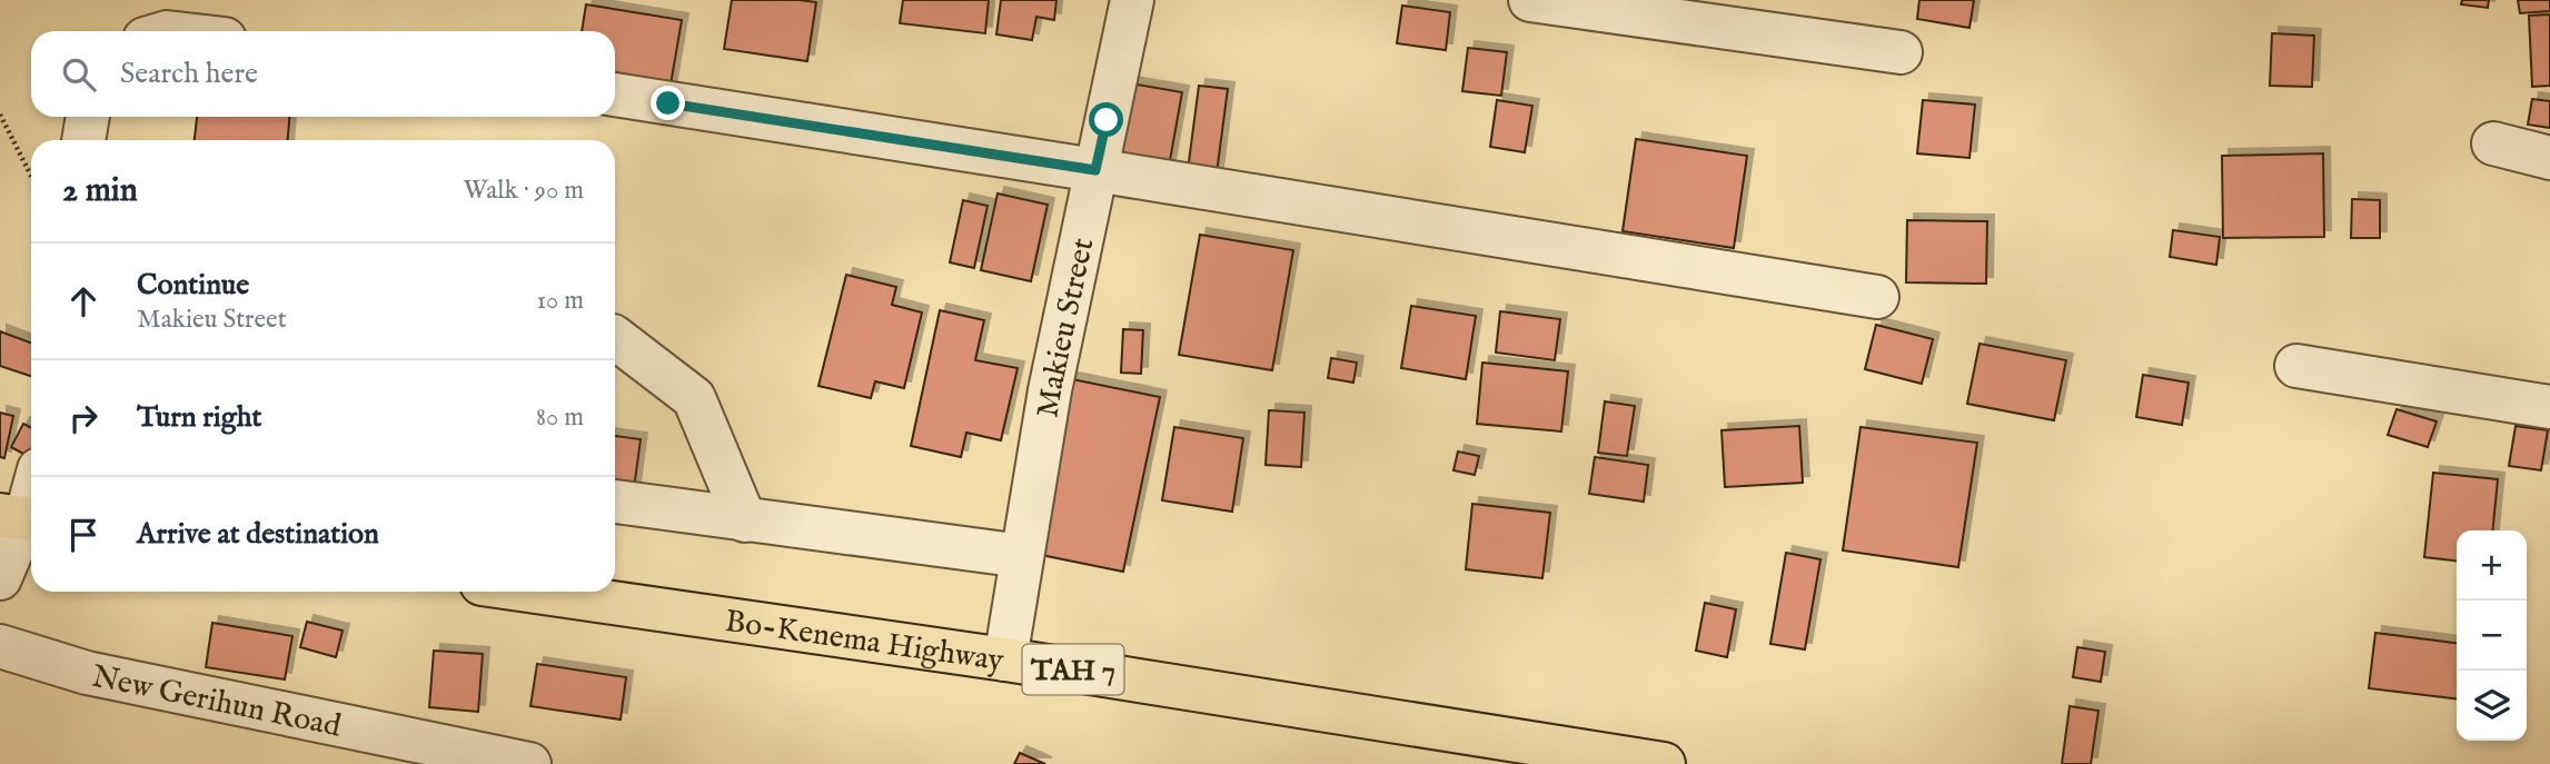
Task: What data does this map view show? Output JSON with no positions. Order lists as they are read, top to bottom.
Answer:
{
  "streets": {
    "highway": ["Bo-Kenema Highway", "TAH 7"],
    "street": ["Makieu Street", "New Gerihun Road"]
  },
  "crossings": [
    ["Makieu Street", "Bo-Kenema Highway"]
  ],
  "page": {
    "search": "Search here",
    "heading": ["2 min", "Walk · 90 m"],
    "list": [
      ["Continue", "Makieu Street", "10 m"],
      ["Turn right", "80 m"],
      "Arrive at destination"
    ],
    "map_buttons": ["+", "−"]
  }
}
